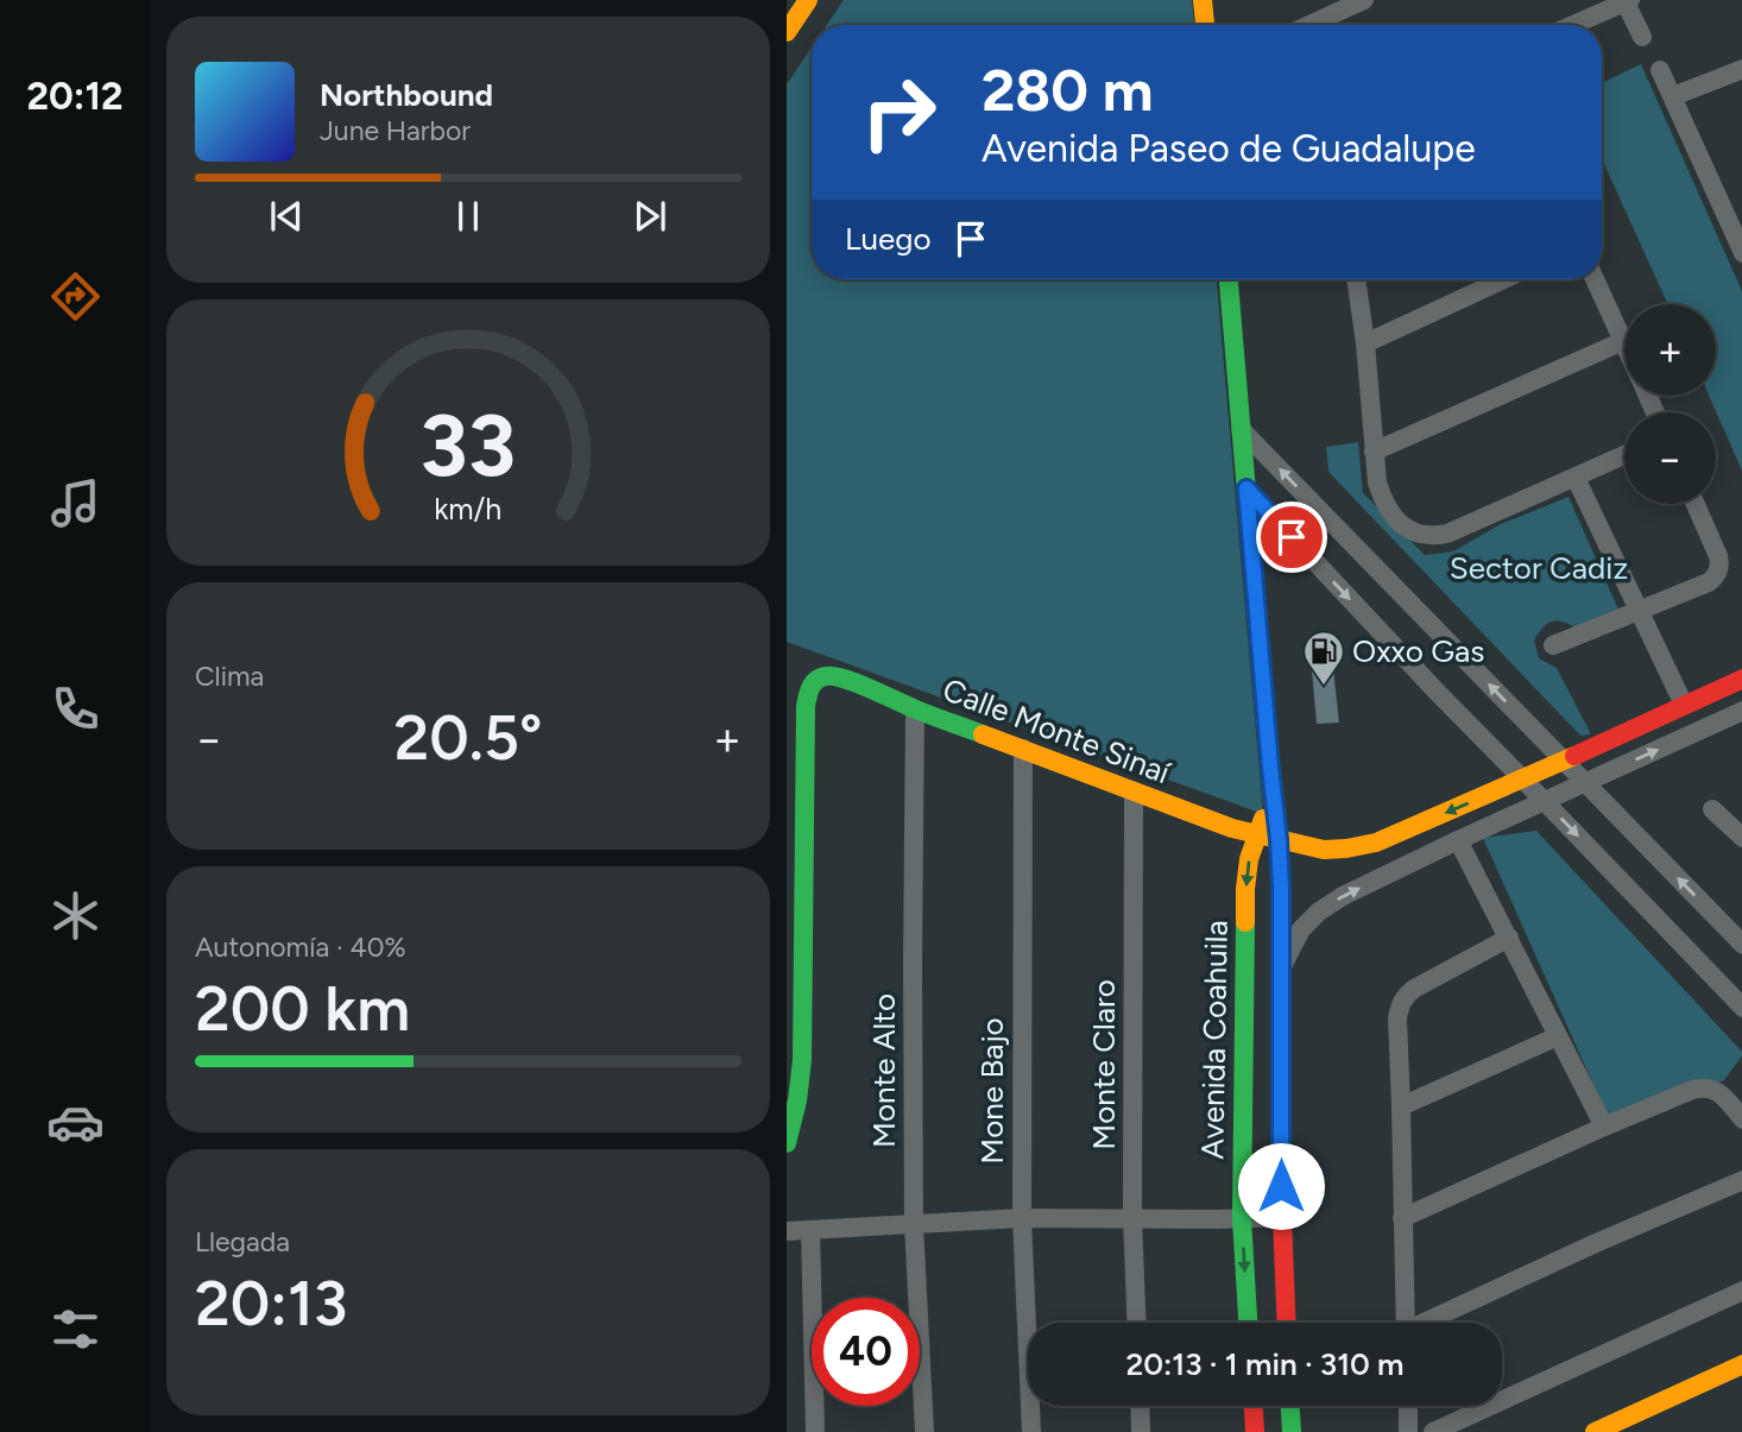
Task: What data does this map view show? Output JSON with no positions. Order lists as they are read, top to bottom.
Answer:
{
  "streets": {
    "street": [
      "Calle Monte Sinaí",
      "Avenida Coahuila",
      "Monte Claro",
      "Monte Alto",
      "Mone Bajo"
    ]
  },
  "crossings": [
    ["Calle Monte Sinaí", "Avenida Coahuila"],
    ["Calle Monte Sinaí", "Monte Claro"],
    ["Calle Monte Sinaí", "Monte Alto"],
    ["Calle Monte Sinaí", "Mone Bajo"]
  ],
  "parks": ["Sector Cadiz"],
  "places": {
    "fuel station": ["Oxxo Gas"]
  },
  "page": {
    "tabs": "20:12",
    "turn": ["280 m", "Avenida Paseo de Guadalupe"],
    "song": ["Northbound", "June Harbor"],
    "then": "Luego",
    "map_buttons": ["+", "−"],
    "tile": [
      "Clima",
      ["Autonomía · 40%", "200 km"],
      ["Llegada", "20:13"]
    ],
    "heat": ["−", "20.5°", "+"],
    "limit": "40",
    "trip": "20:13 · 1 min · 310 m",
    "gauge": ["33", "km/h"]
  }
}
